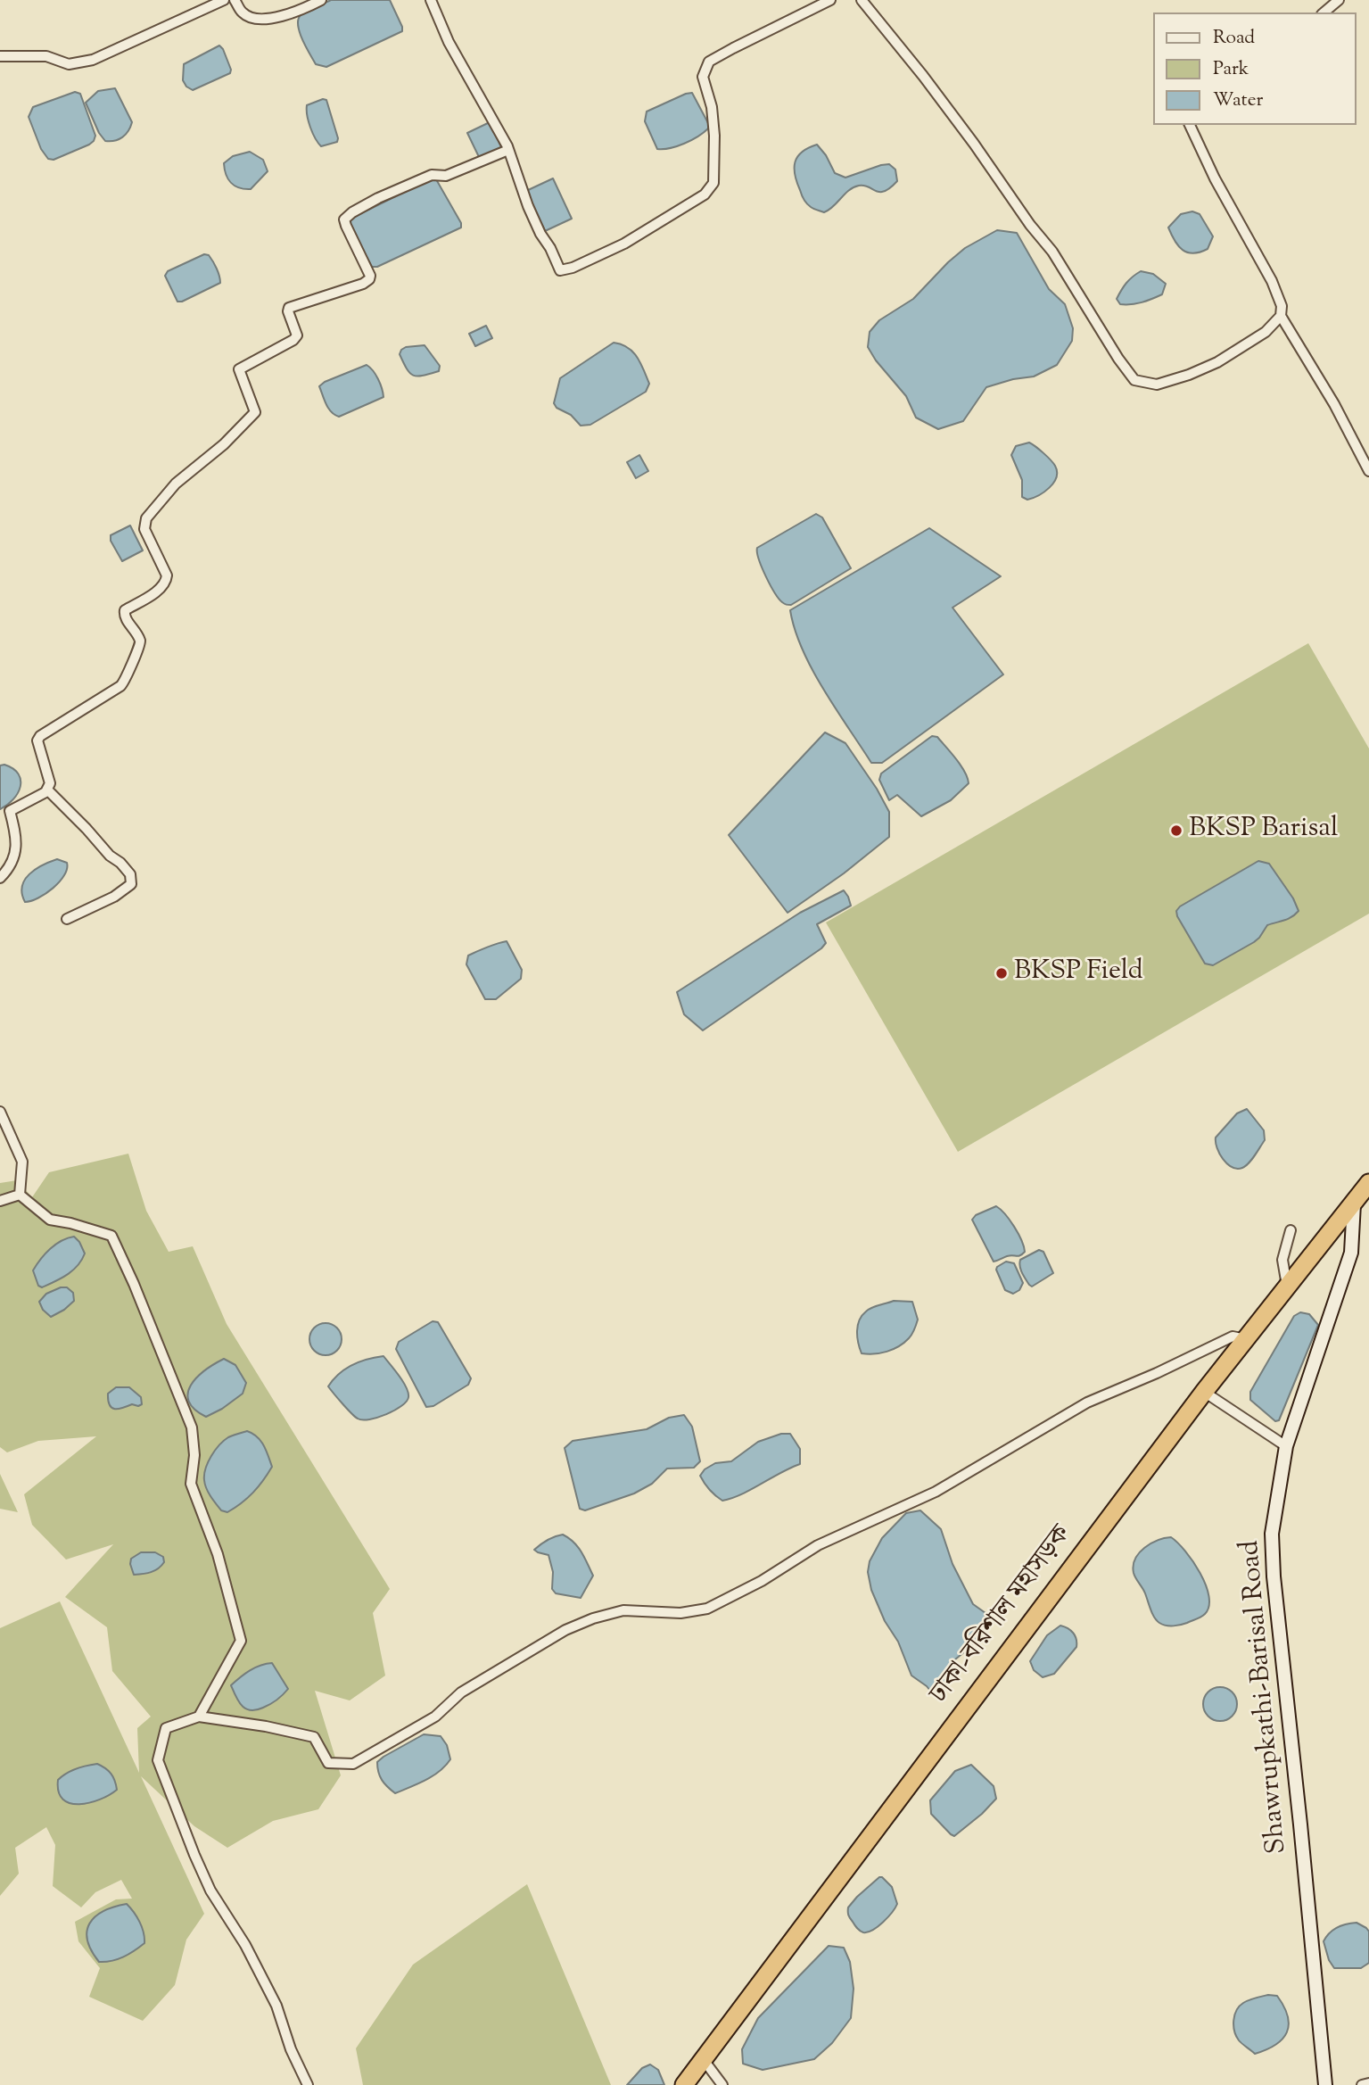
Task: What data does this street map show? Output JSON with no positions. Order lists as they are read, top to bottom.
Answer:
{
  "streets": {
    "highway": ["ঢাকা-বরিশাল মহাসড়ক"],
    "main road": ["Shawrupkathi-Barisal Road"]
  },
  "crossings": [
    ["ঢাকা-বরিশাল মহাসড়ক", "Shawrupkathi-Barisal Road"]
  ],
  "places": ["BKSP Barisal", "BKSP Field"],
  "legend": ["Road", "Park", "Water"]
}
